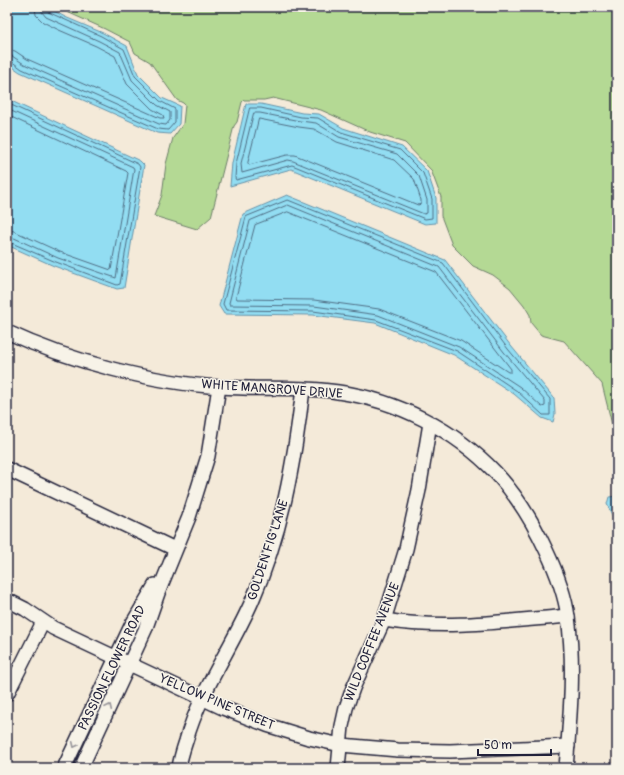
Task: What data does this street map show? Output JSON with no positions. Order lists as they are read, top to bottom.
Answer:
{
  "streets": {
    "street": [
      "WHITE MANGROVE DRIVE",
      "GOLDEN FIG LANE",
      "WILD COFFEE AVENUE",
      "PASSION FLOWER ROAD",
      "YELLOW PINE STREET"
    ]
  },
  "crossings": [
    ["WHITE MANGROVE DRIVE", "GOLDEN FIG LANE"],
    ["WHITE MANGROVE DRIVE", "WILD COFFEE AVENUE"],
    ["WHITE MANGROVE DRIVE", "PASSION FLOWER ROAD"],
    ["WHITE MANGROVE DRIVE", "YELLOW PINE STREET"],
    ["GOLDEN FIG LANE", "YELLOW PINE STREET"],
    ["WILD COFFEE AVENUE", "YELLOW PINE STREET"],
    ["PASSION FLOWER ROAD", "YELLOW PINE STREET"]
  ],
  "scale_bar": "50 m"
}
